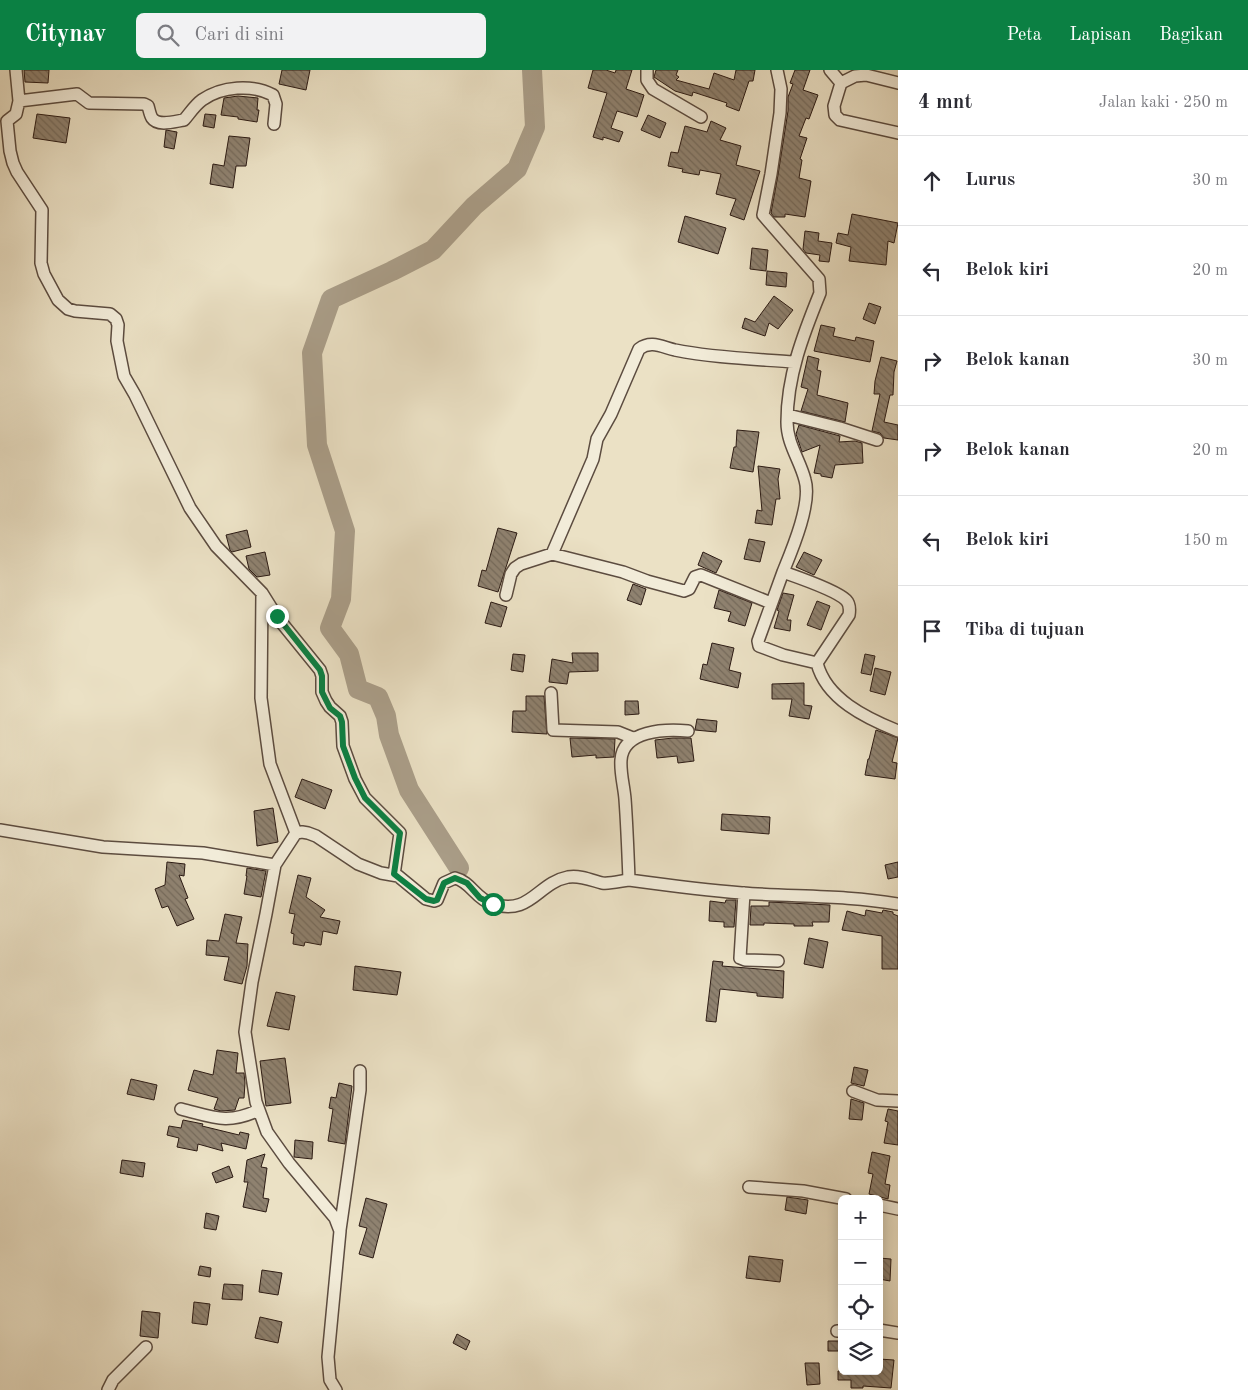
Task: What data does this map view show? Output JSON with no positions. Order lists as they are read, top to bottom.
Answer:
{
  "page": {
    "header": "Citynav",
    "search": "Cari di sini",
    "nav": ["Peta", "Lapisan", "Bagikan"],
    "heading": ["4 mnt", "Jalan kaki · 250 m"],
    "list": [
      ["Lurus", "30 m"],
      ["Belok kiri", "20 m"],
      ["Belok kanan", "30 m"],
      ["Belok kanan", "20 m"],
      ["Belok kiri", "150 m"],
      "Tiba di tujuan"
    ],
    "map_buttons": ["+", "−"]
  }
}
